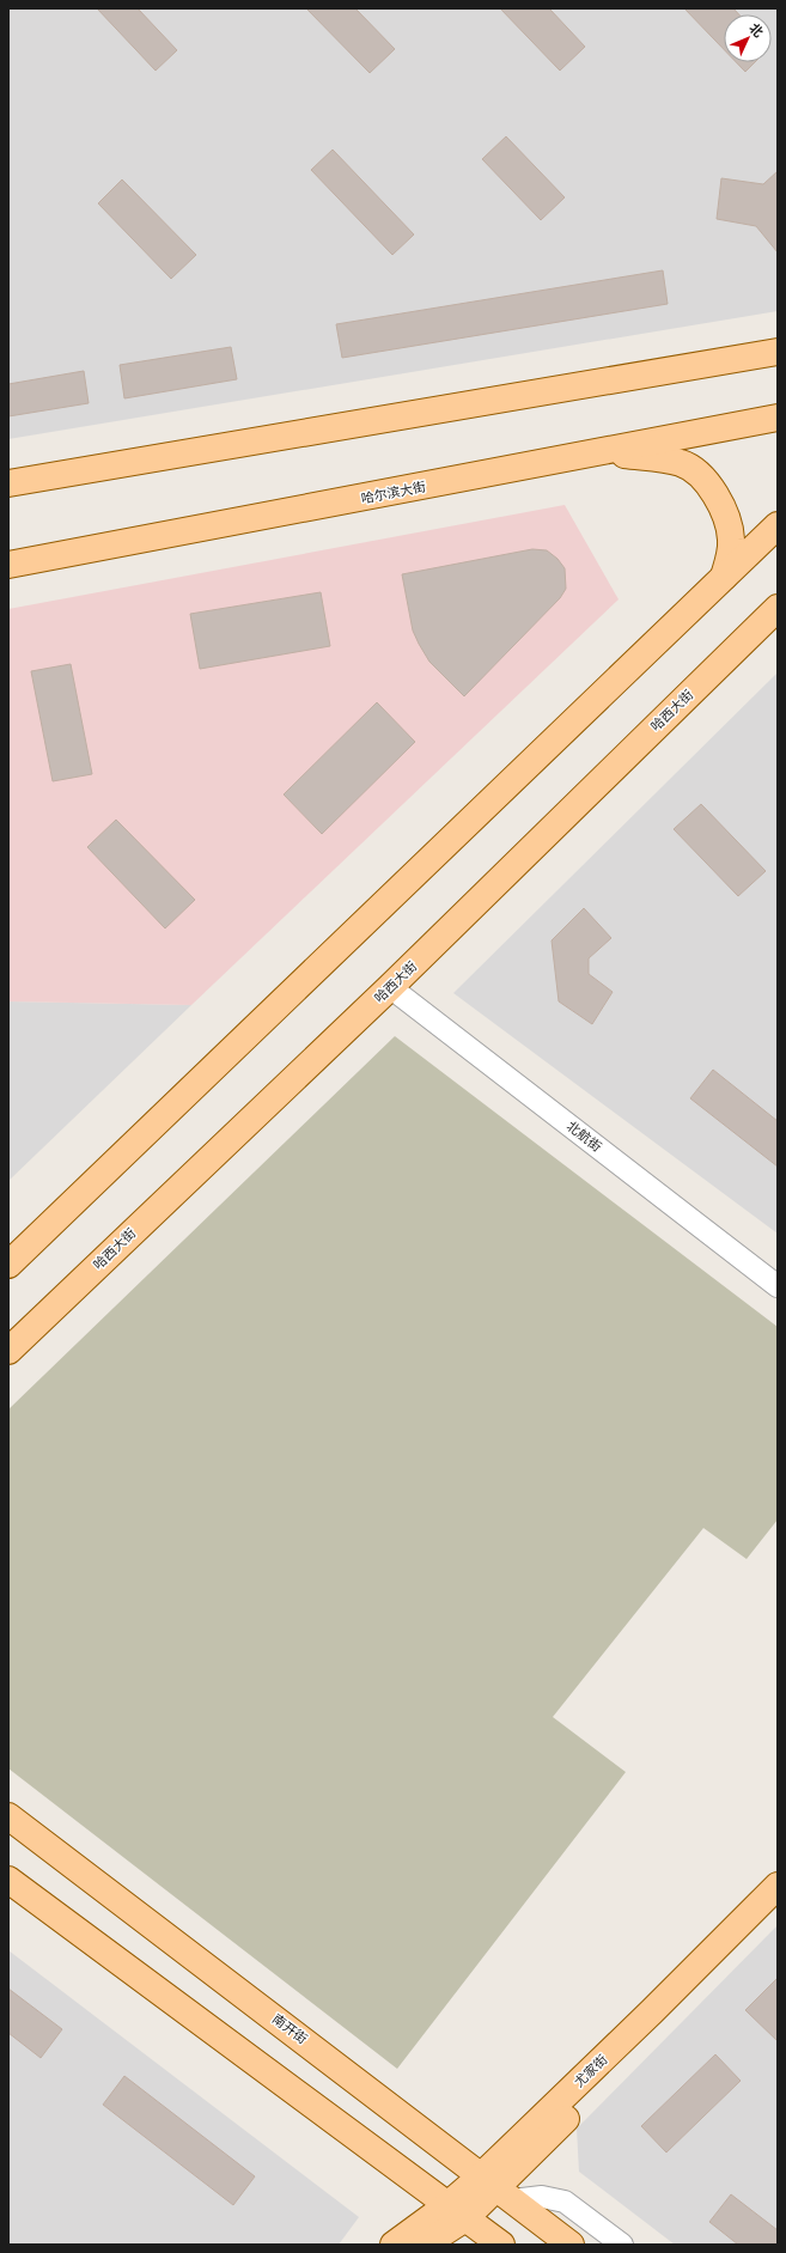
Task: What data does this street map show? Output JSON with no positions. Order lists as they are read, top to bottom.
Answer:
{
  "streets": {
    "main road": [
      "哈尔滨大街",
      "哈西大街",
      "南开街",
      "尤家街"
    ],
    "street": ["北航街"]
  },
  "crossings": [
    ["哈西大街", "北航街"],
    ["南开街", "尤家街"]
  ],
  "north": "top right"
}
